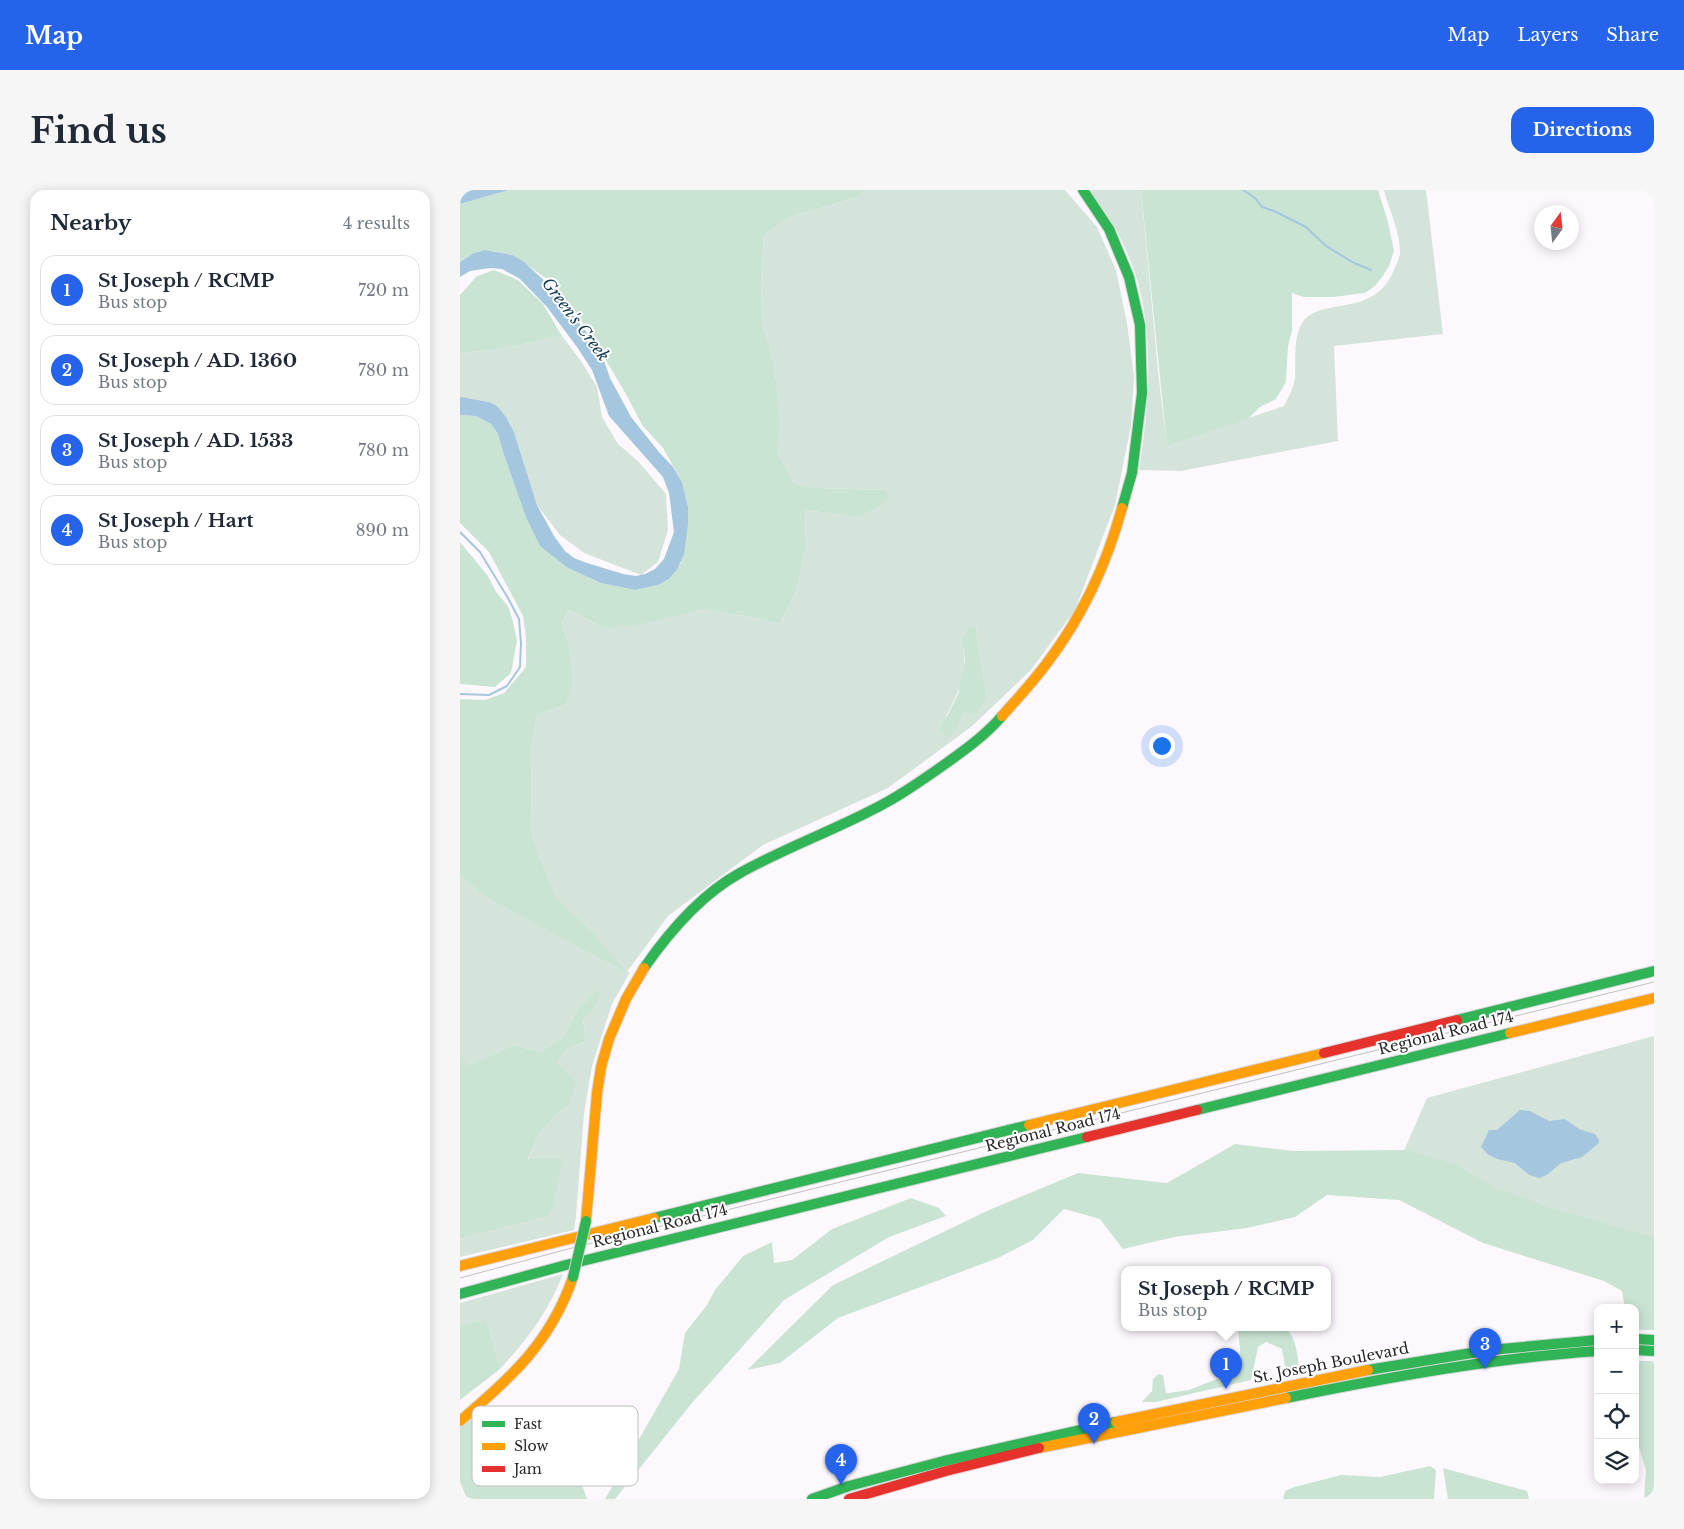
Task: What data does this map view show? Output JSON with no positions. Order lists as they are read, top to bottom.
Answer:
{
  "streets": {
    "main road": ["Regional Road 174", "St. Joseph Boulevard"]
  },
  "water": ["Green's Creek"],
  "legend": ["Fast", "Slow", "Jam"],
  "north": "top",
  "page": {
    "header": "Map",
    "nav": ["Map", "Layers", "Share"],
    "buttons": "Directions",
    "title": "Find us",
    "heading": ["Nearby", "4 results"],
    "list": [
      {
        "mark": "1",
        "name": "St Joseph / RCMP",
        "note": "Bus stop",
        "value": "720 m"
      },
      {
        "mark": "2",
        "name": "St Joseph / AD. 1360",
        "note": "Bus stop",
        "value": "780 m"
      },
      {
        "mark": "3",
        "name": "St Joseph / AD. 1533",
        "note": "Bus stop",
        "value": "780 m"
      },
      {
        "mark": "4",
        "name": "St Joseph / Hart",
        "note": "Bus stop",
        "value": "890 m"
      }
    ],
    "popup": ["St Joseph / RCMP", "Bus stop"],
    "map_buttons": ["+", "−"],
    "pins": [
      "3",
      "1",
      "2",
      "4"
    ]
  }
}
